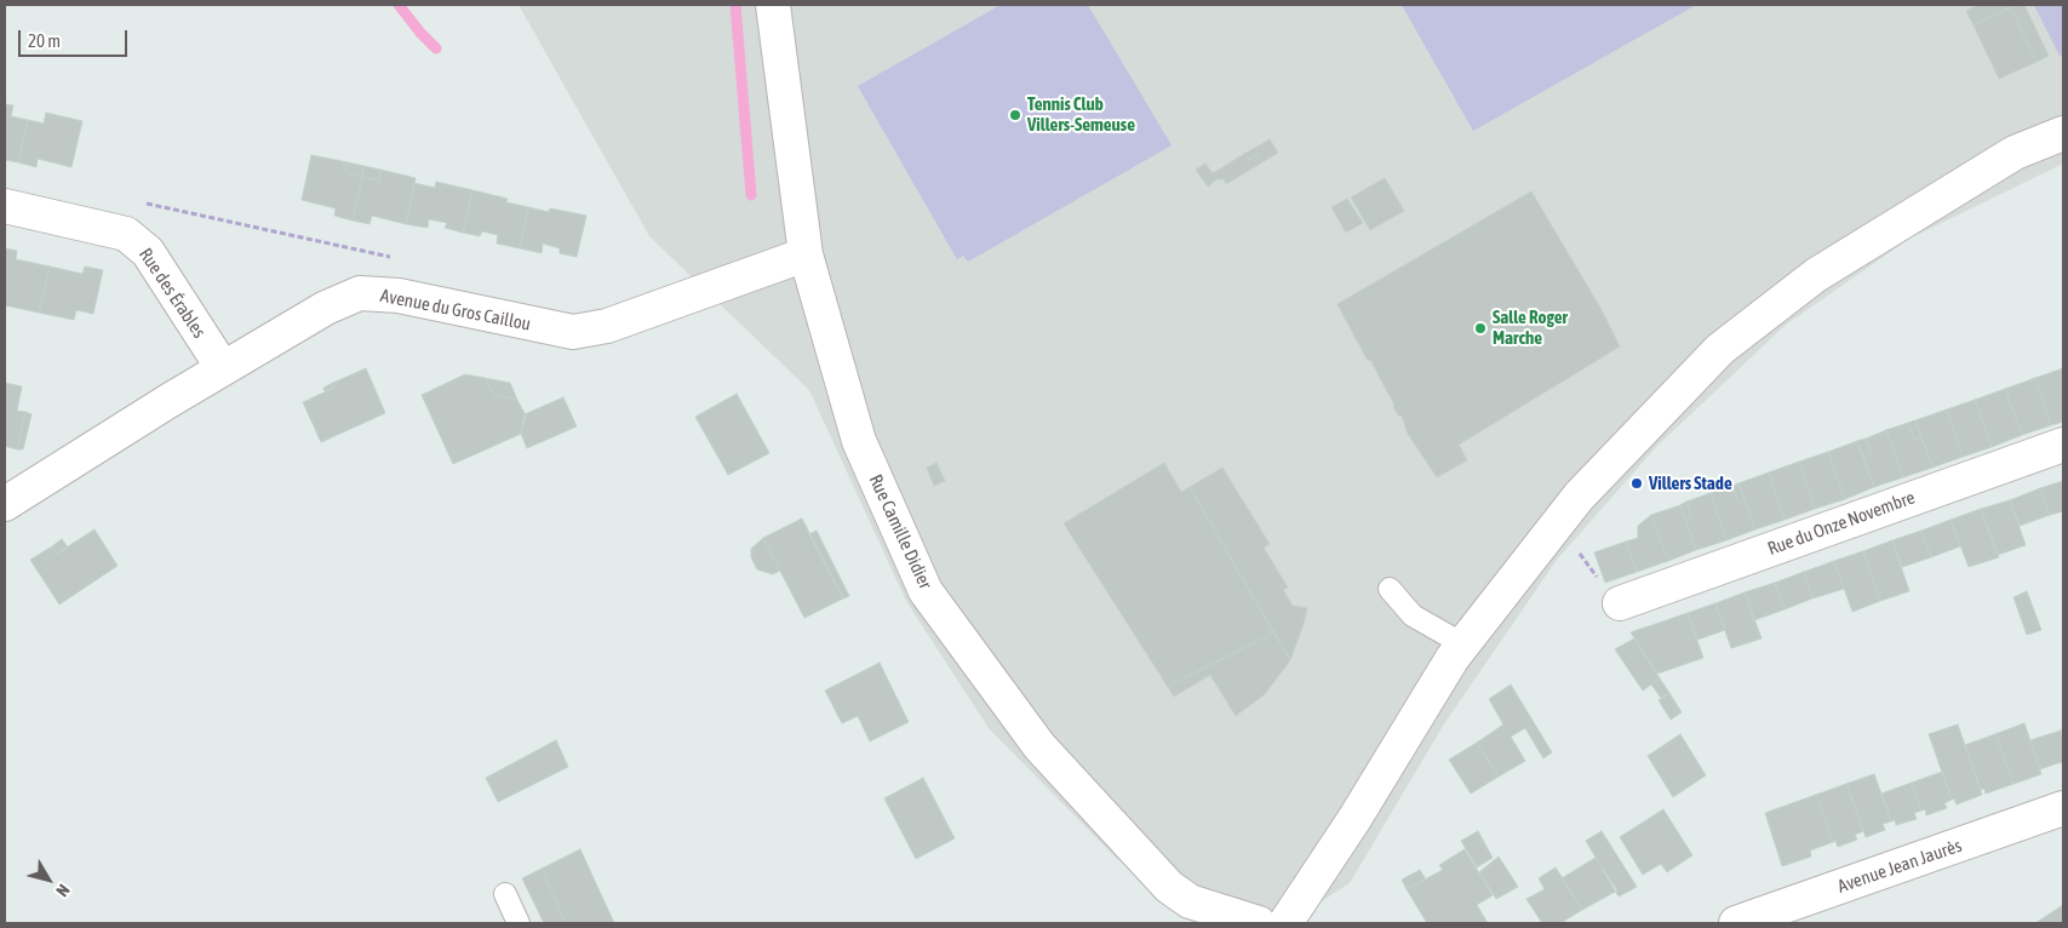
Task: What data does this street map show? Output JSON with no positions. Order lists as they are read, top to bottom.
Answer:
{
  "streets": {
    "street": [
      "Rue des Érables",
      "Avenue du Gros Caillou",
      "Rue du Onze Novembre",
      "Rue Camille Didier",
      "Avenue Jean Jaurès"
    ]
  },
  "crossings": [
    ["Rue des Érables", "Avenue du Gros Caillou"],
    ["Avenue du Gros Caillou", "Rue Camille Didier"]
  ],
  "places": ["Tennis Club Villers-Semeuse", "Salle Roger Marche", "Villers Stade"],
  "scale_bar": "20 m",
  "north": "bottom right"
}
